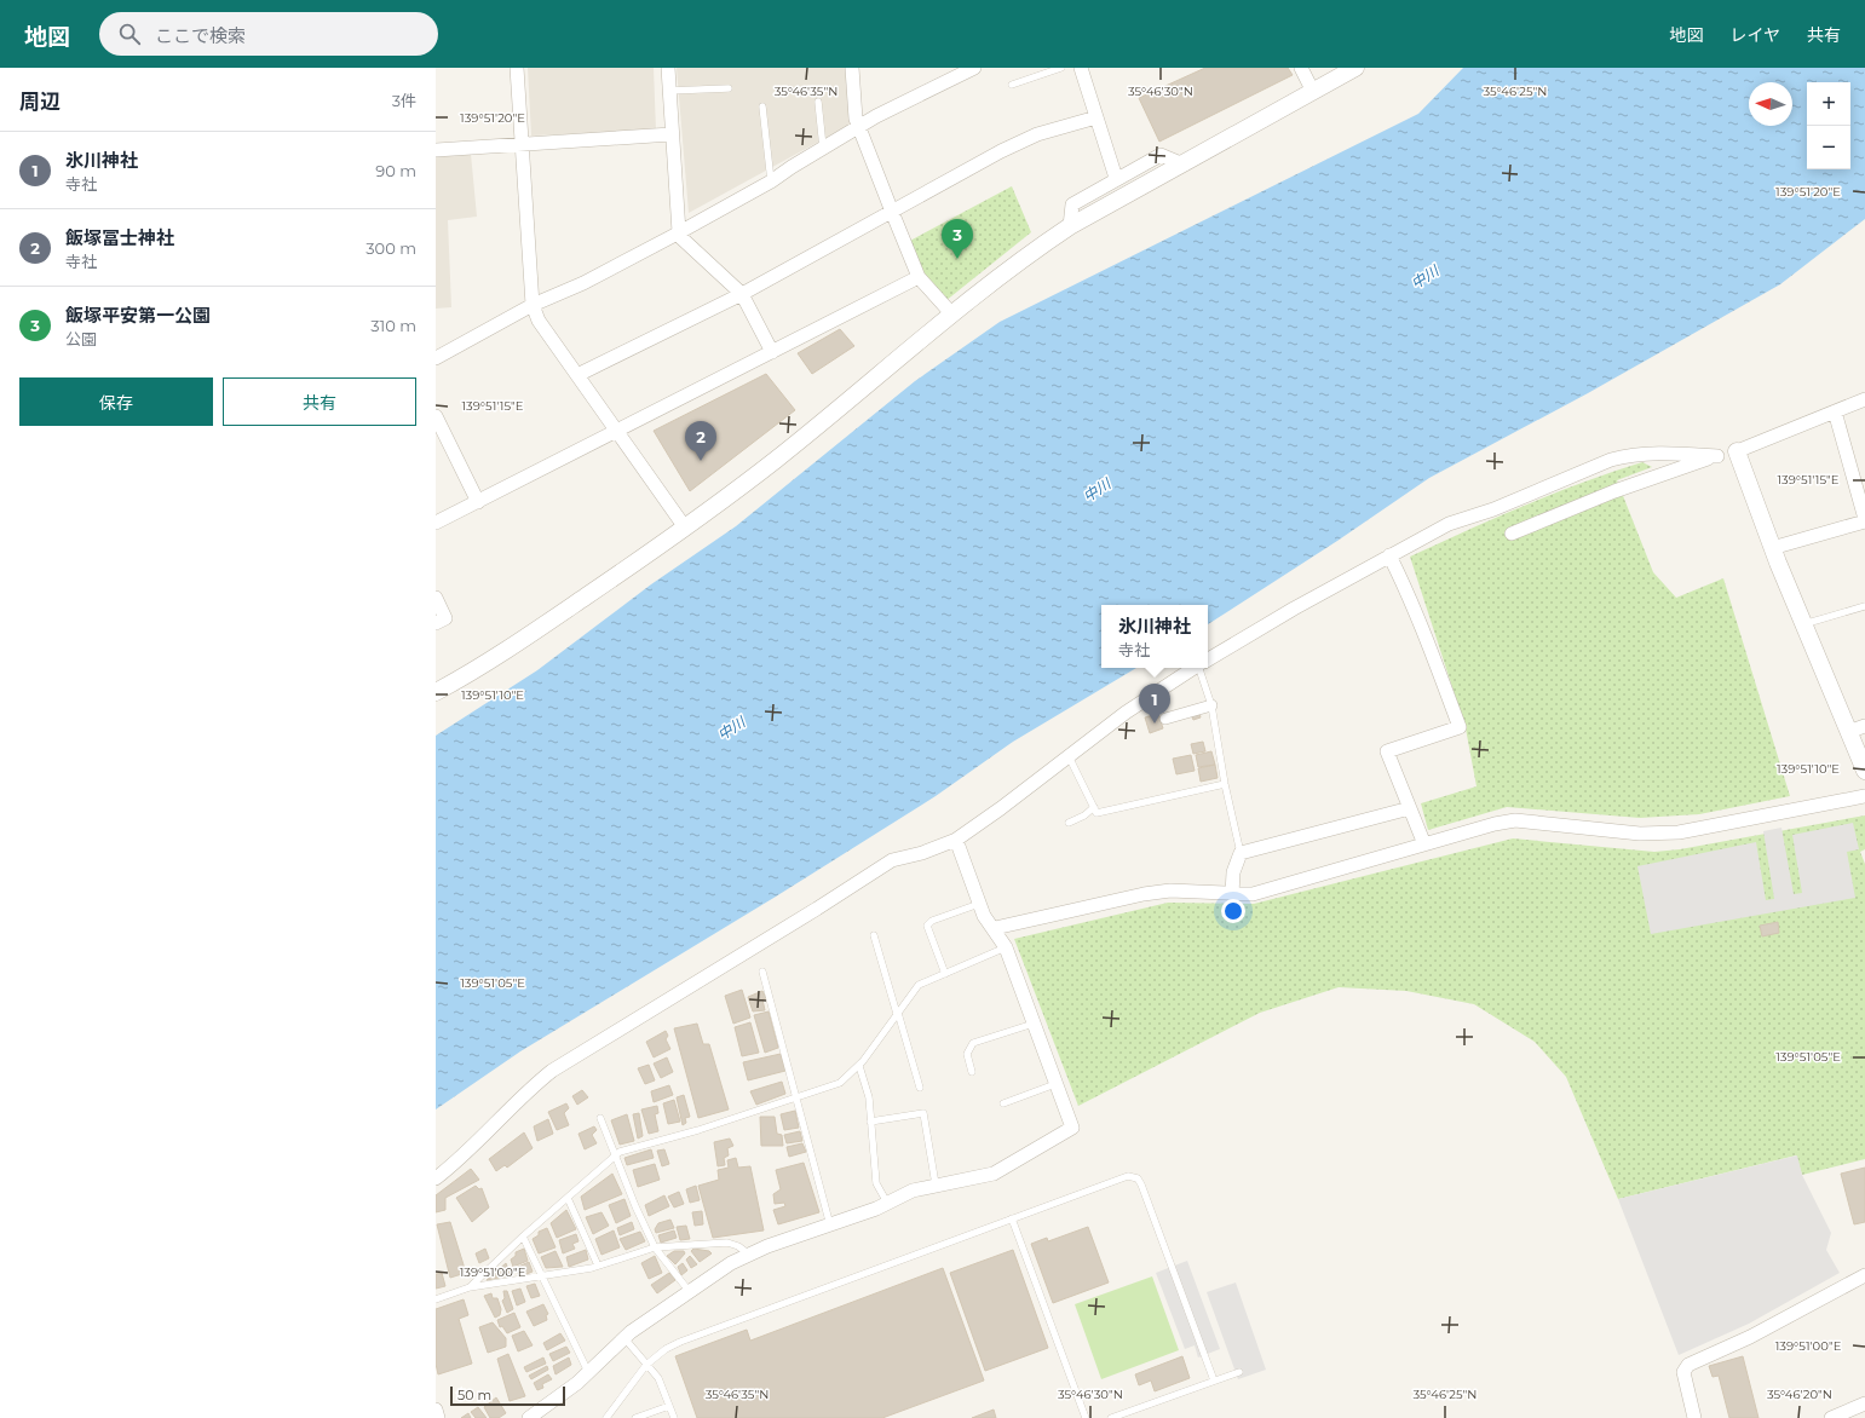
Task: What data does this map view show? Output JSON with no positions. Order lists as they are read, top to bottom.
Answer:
{
  "water": ["中川"],
  "scale_bar": "50 m",
  "north": "left",
  "page": {
    "header": "地図",
    "search": "ここで検索",
    "nav": ["地図", "レイヤ", "共有"],
    "heading": ["周辺", "3件"],
    "map_buttons": ["+", "−"],
    "list": [
      {
        "mark": "1",
        "name": "氷川神社",
        "note": "寺社",
        "value": "90 m"
      },
      {
        "mark": "2",
        "name": "飯塚冨士神社",
        "note": "寺社",
        "value": "300 m"
      },
      {
        "mark": "3",
        "name": "飯塚平安第一公園",
        "note": "公園",
        "value": "310 m"
      }
    ],
    "pins": ["3", "2", "1"],
    "buttons": ["保存", "共有"],
    "popup": ["氷川神社", "寺社"],
    "scale": "50 m"
  },
  "coordinates": [
    "35°46'35\"N",
    "35°46'30\"N",
    "35°46'25\"N",
    "139°51'20\"E",
    "139°51'15\"E",
    "139°51'10\"E",
    "139°51'05\"E",
    "139°51'00\"E",
    "35°46'20\"N"
  ]
}
